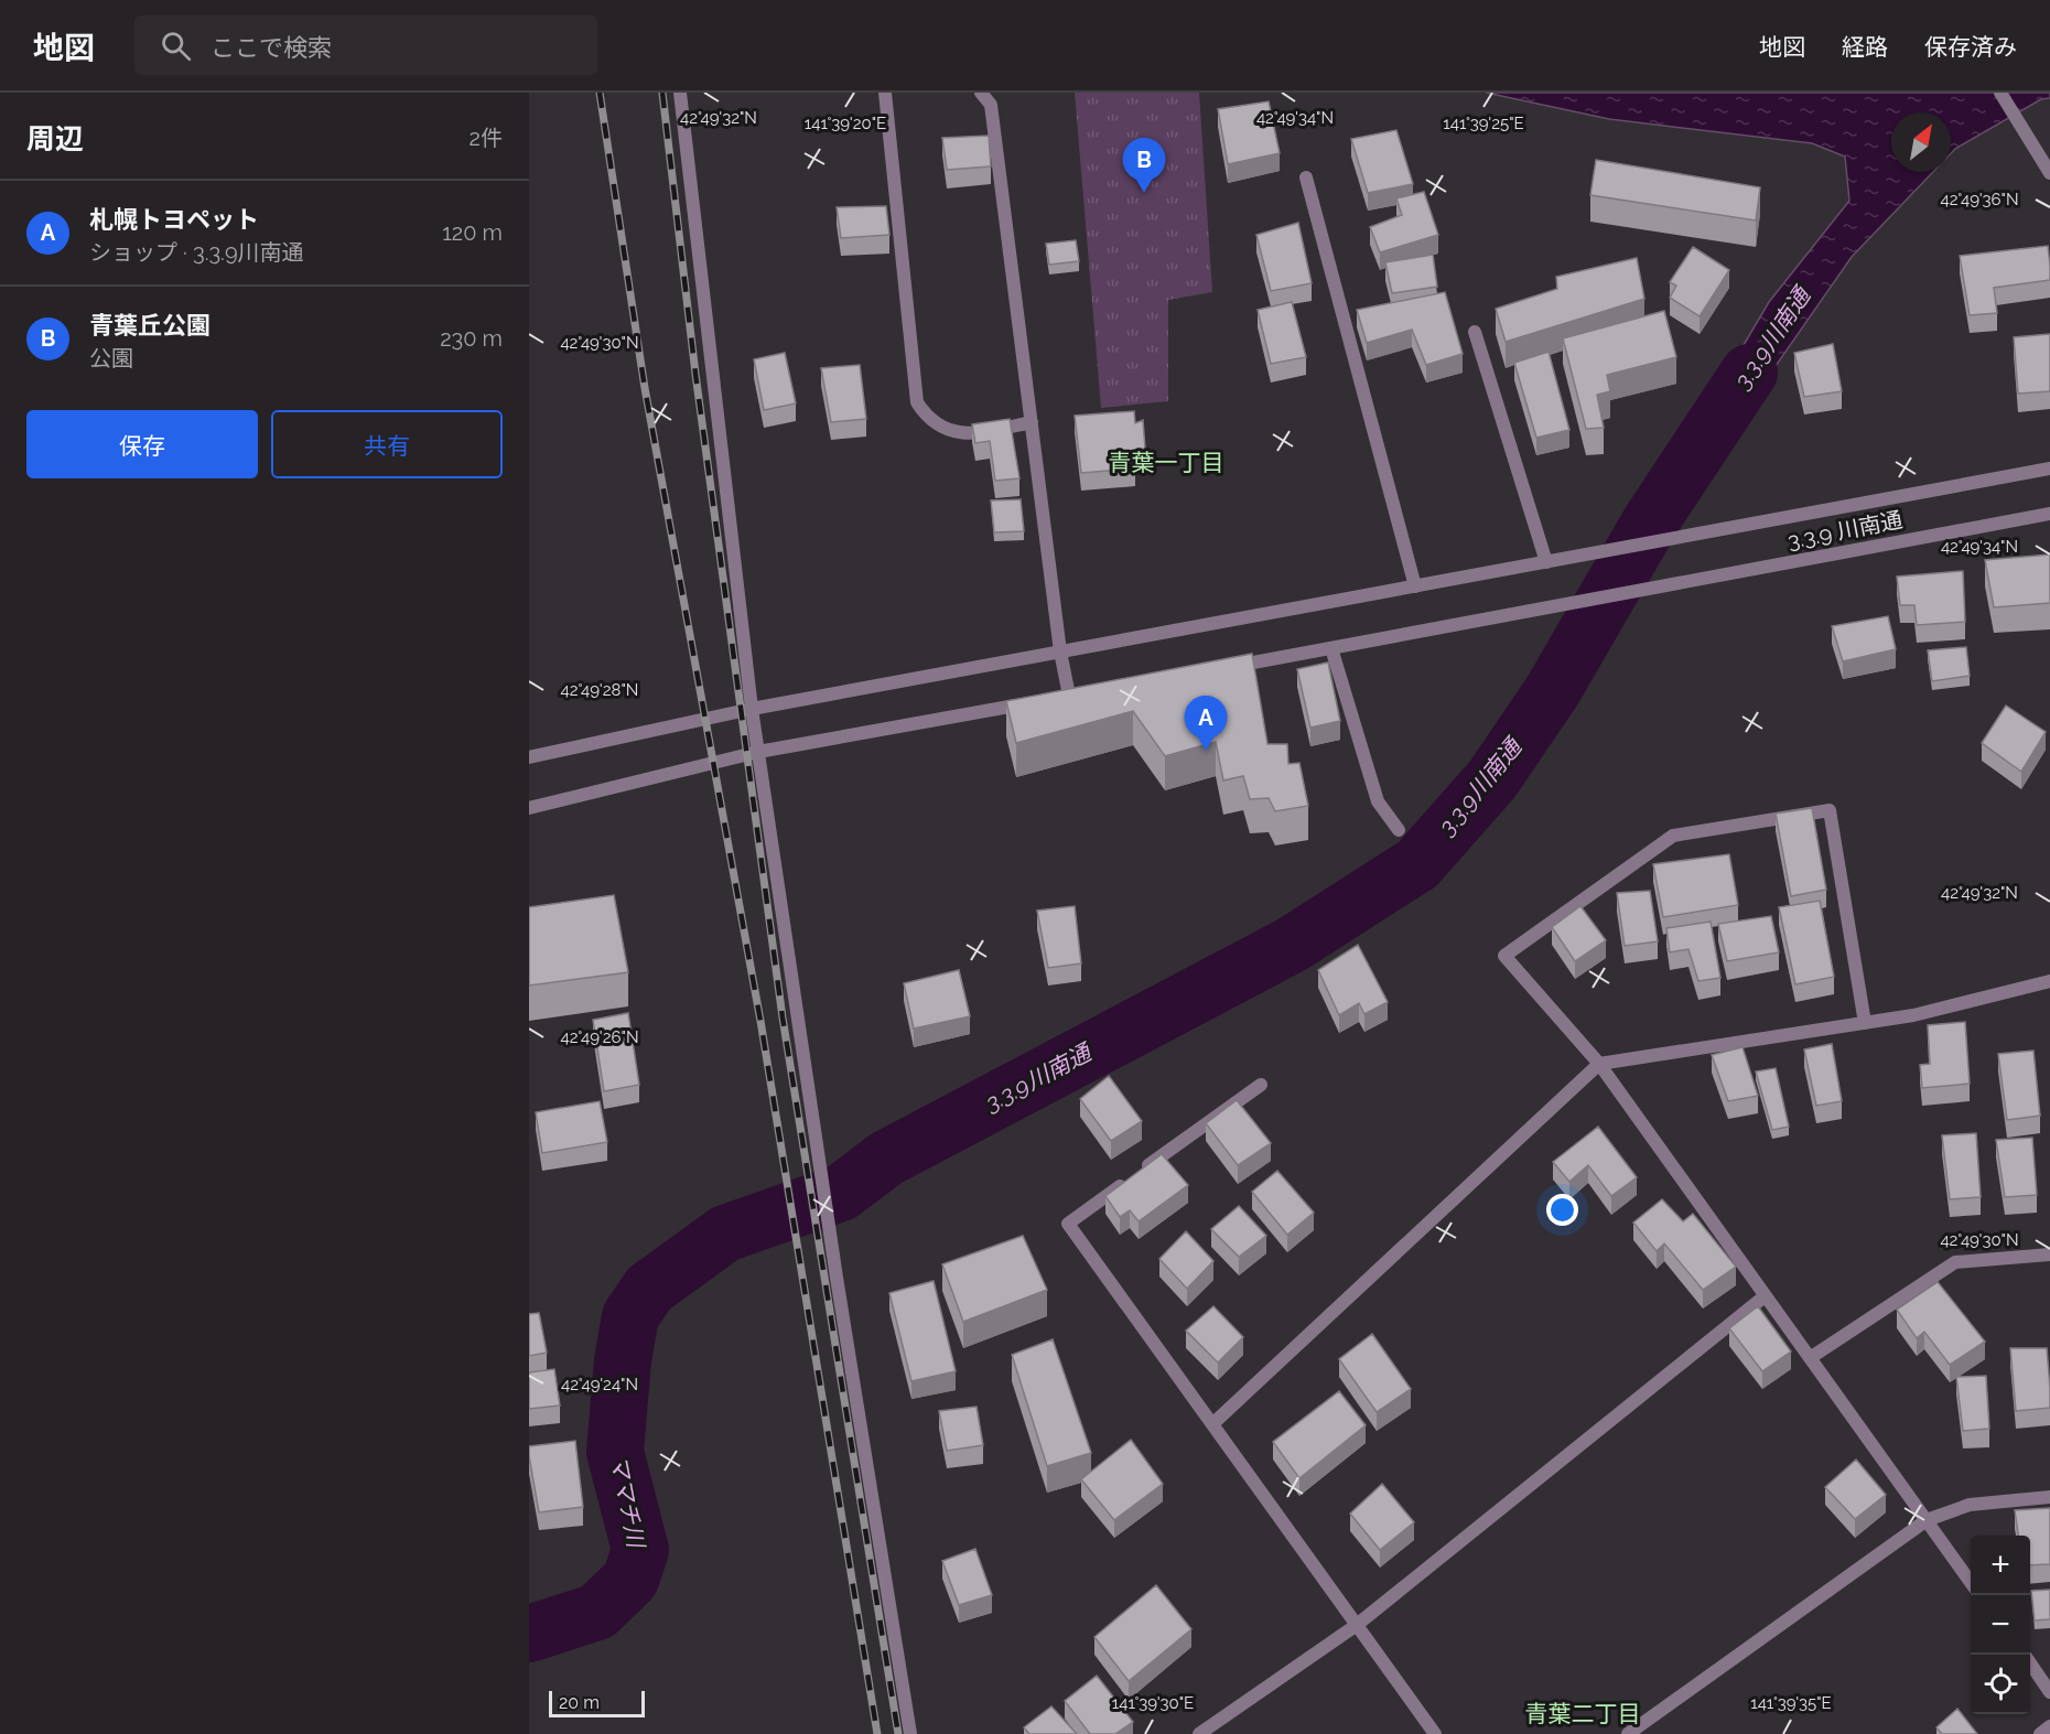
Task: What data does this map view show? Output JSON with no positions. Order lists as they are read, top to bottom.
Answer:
{
  "streets": {
    "street": ["3.3.9 川南通"]
  },
  "districts": ["青葉一丁目", "青葉二丁目"],
  "water": ["3.3.9川南通", "ママチ川"],
  "scale_bar": "20 m",
  "north": "top right",
  "page": {
    "header": "地図",
    "search": "ここで検索",
    "nav": ["地図", "経路", "保存済み"],
    "heading": ["周辺", "2件"],
    "pins": ["B", "A"],
    "list": [
      {
        "mark": "A",
        "name": "札幌トヨペット",
        "note": "ショップ · 3.3.9川南通",
        "value": "120 m"
      },
      {
        "mark": "B",
        "name": "青葉丘公園",
        "note": "公園",
        "value": "230 m"
      }
    ],
    "buttons": ["保存", "共有"],
    "map_buttons": ["+", "−"],
    "scale": "20 m"
  },
  "coordinates": [
    "42°49'32\"N",
    "42°49'34\"N",
    "141°39'25\"E",
    "141°39'20\"E",
    "42°49'36\"N",
    "42°49'30\"N",
    "42°49'28\"N",
    "42°49'26\"N",
    "42°49'24\"N",
    "141°39'30\"E",
    "141°39'35\"E"
  ]
}
